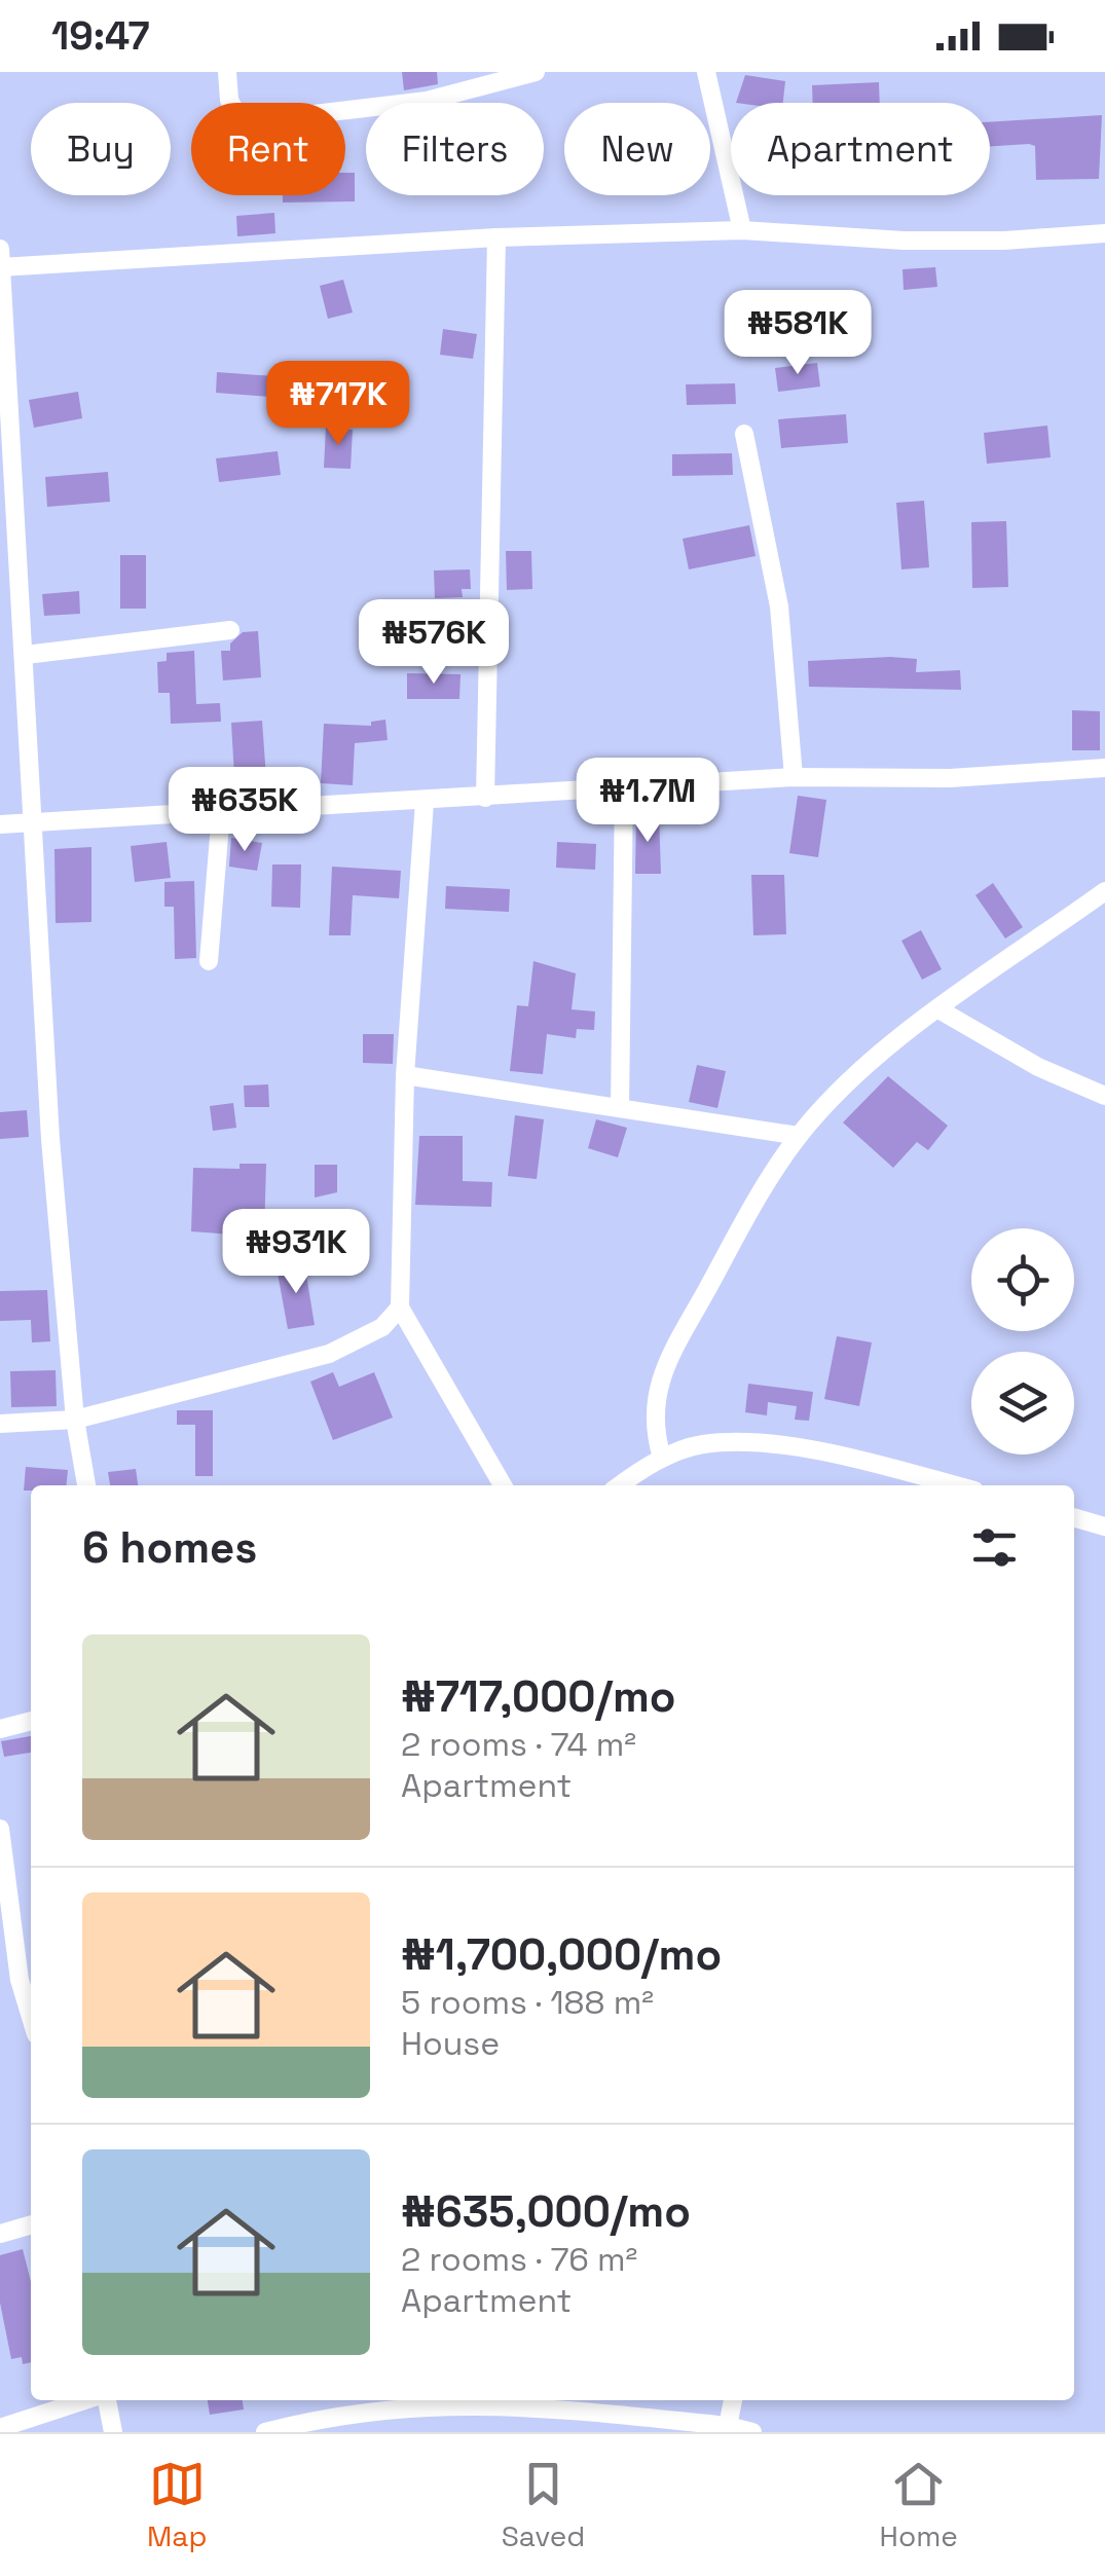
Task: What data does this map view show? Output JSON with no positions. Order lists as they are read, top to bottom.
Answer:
{
  "page": {
    "status": "19:47",
    "chip": [
      "Buy",
      "Rent",
      "Filters",
      "New",
      "Apartment"
    ],
    "price": [
      "₦581K",
      "₦717K",
      "₦576K",
      "₦1.7M",
      "₦635K",
      "₦931K"
    ],
    "heading": "6 homes",
    "list": [
      {
        "name": "₦717,000/mo",
        "note": "2 rooms · 74 m² · Apartment"
      },
      {
        "name": "₦1,700,000/mo",
        "note": "5 rooms · 188 m² · House"
      },
      {
        "name": "₦635,000/mo",
        "note": "2 rooms · 76 m² · Apartment"
      }
    ],
    "tabs": ["Map", "Saved", "Home"]
  }
}
